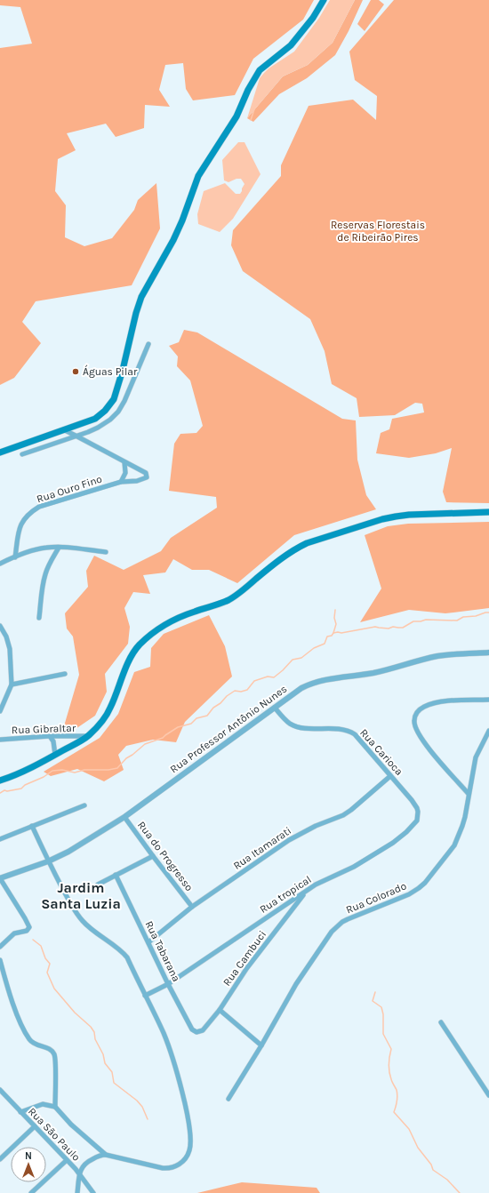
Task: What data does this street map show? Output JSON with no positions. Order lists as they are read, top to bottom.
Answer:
{
  "streets": {
    "street": [
      "Rua Ouro Fino",
      "Rua Gibraltar",
      "Rua Professor Antônio Nunes",
      "Rua Carioca",
      "Rua Itamarati",
      "Rua do Progresso",
      "Rua tropical",
      "Rua Colorado",
      "Rua Tabarana",
      "Rua Cambuci",
      "Rua São Paulo"
    ]
  },
  "crossings": [
    ["Rua Professor Antônio Nunes", "Rua Carioca"],
    ["Rua Professor Antônio Nunes", "Rua do Progresso"],
    ["Rua Carioca", "Rua Itamarati"],
    ["Rua Carioca", "Rua tropical"],
    ["Rua Itamarati", "Rua do Progresso"],
    ["Rua Itamarati", "Rua Tabarana"],
    ["Rua tropical", "Rua Tabarana"],
    ["Rua tropical", "Rua Cambuci"],
    ["Rua Tabarana", "Rua Cambuci"]
  ],
  "districts": ["Jardim Santa Luzia"],
  "parks": ["Reservas Florestais de Ribeirão Pires"],
  "places": ["Águas Pilar"],
  "north": "top"
}
